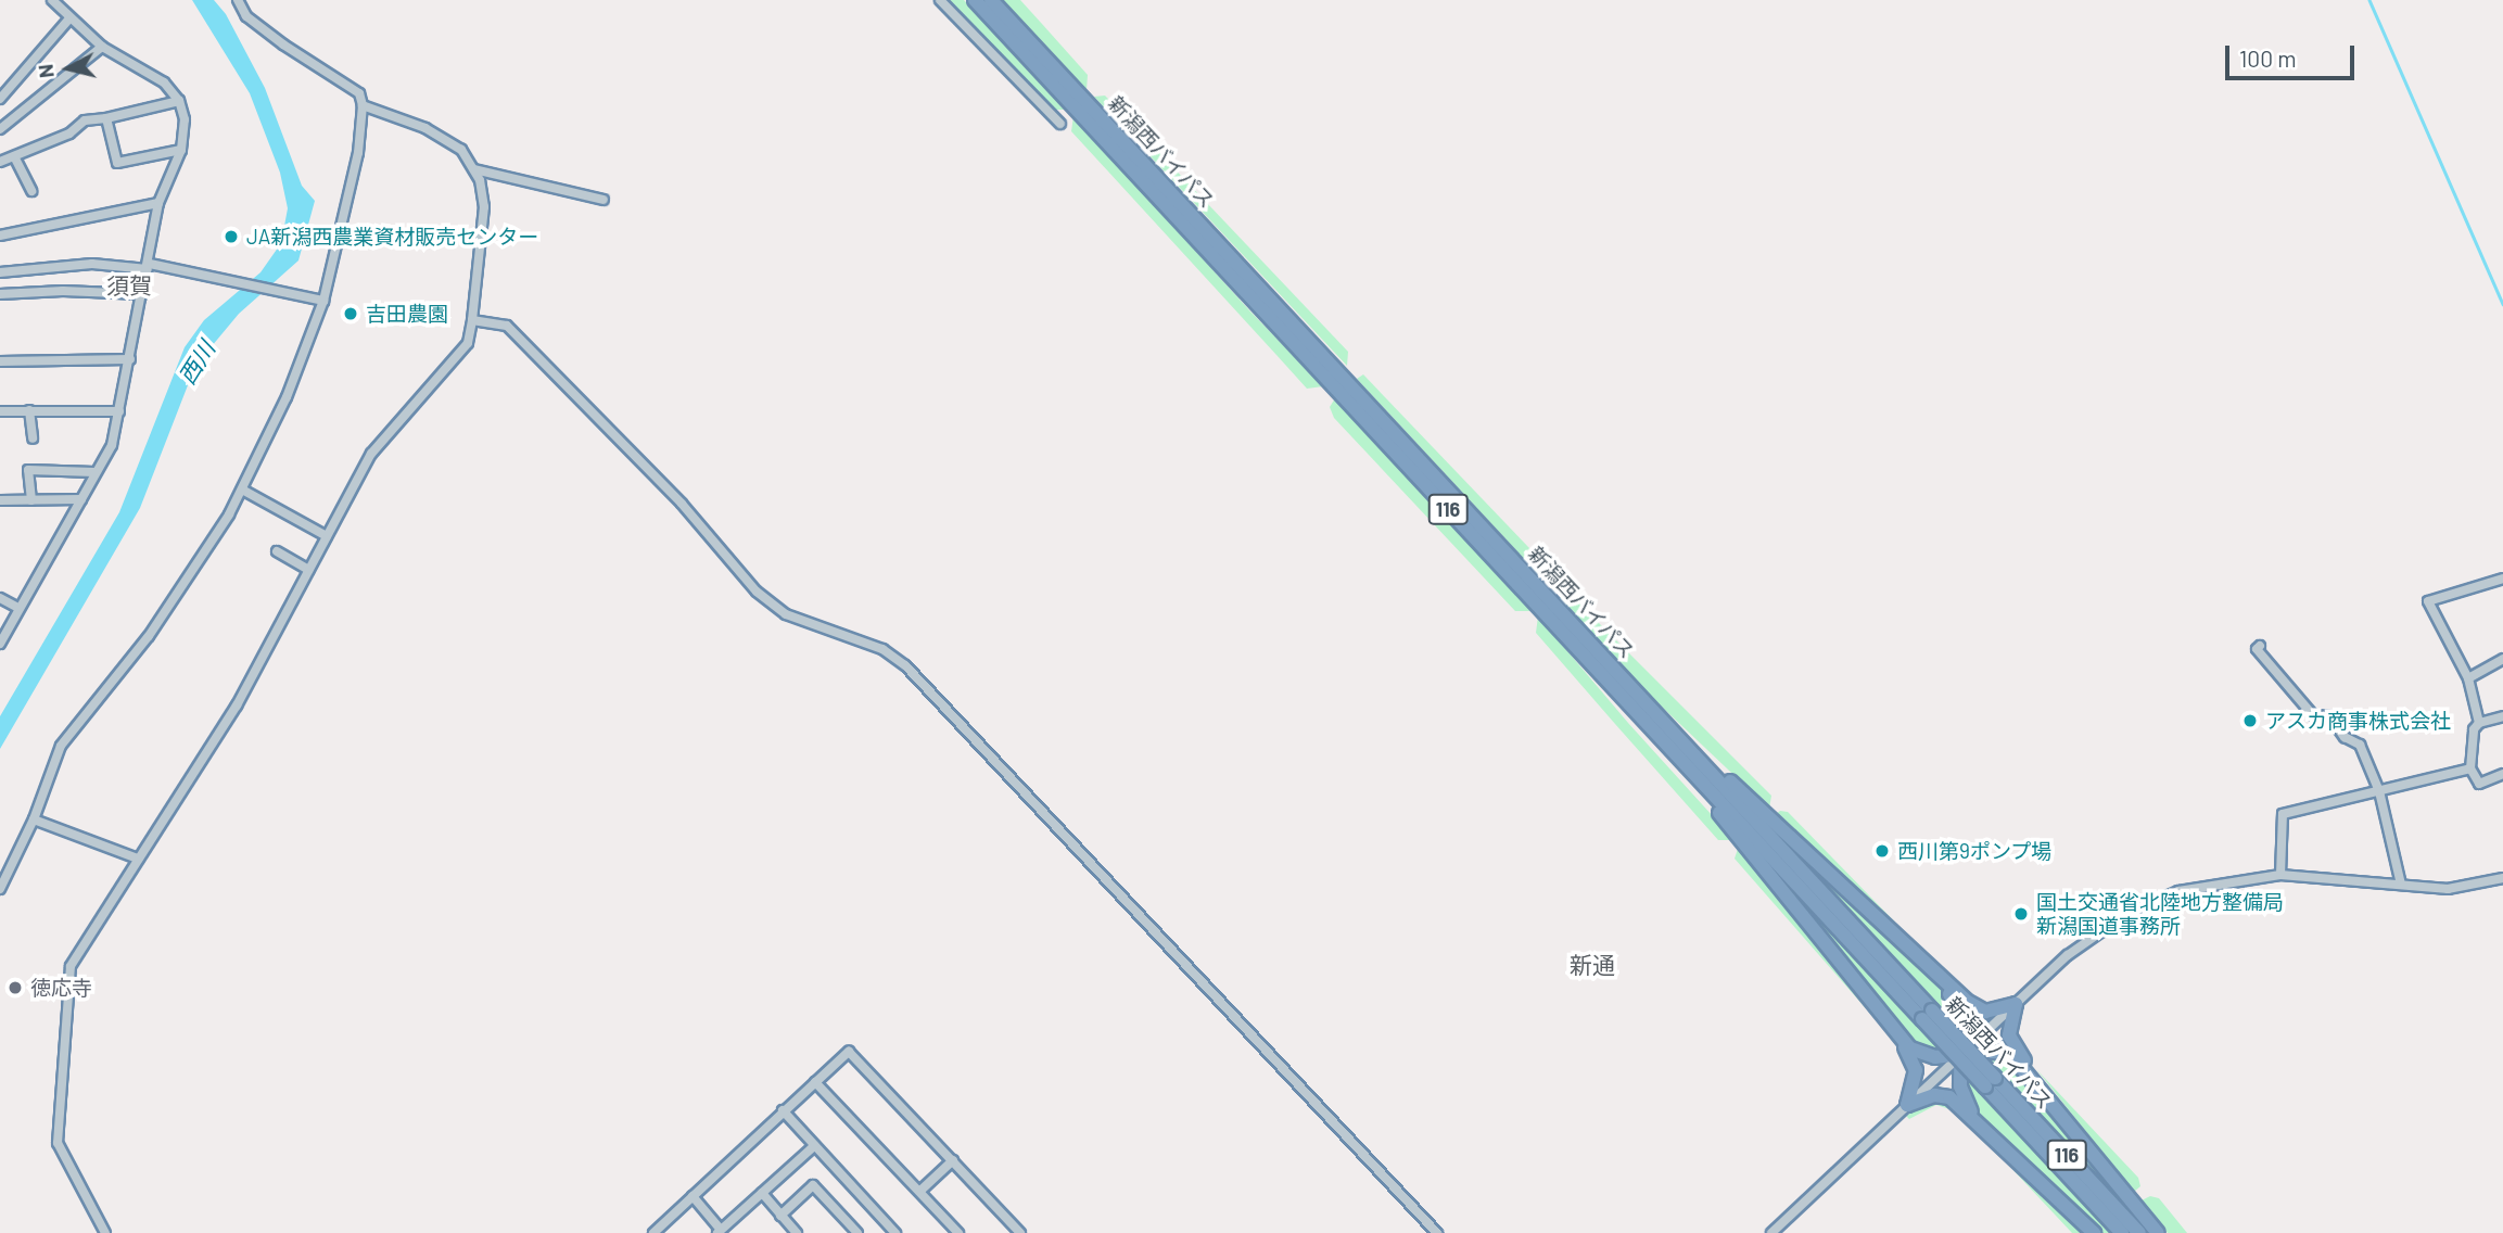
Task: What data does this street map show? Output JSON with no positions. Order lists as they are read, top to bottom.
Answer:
{
  "streets": {
    "highway": ["新潟西バイパス", "116"]
  },
  "districts": ["須賀", "新通"],
  "water": ["西川"],
  "places": [
    "JA新潟西農業資材販売センター",
    "吉田農園",
    "アスカ商事株式会社",
    "西川第9ポンプ場",
    "国土交通省北陸地方整備局 新潟国道事務所",
    "徳応寺"
  ],
  "scale_bar": "100 m",
  "north": "left"
}
